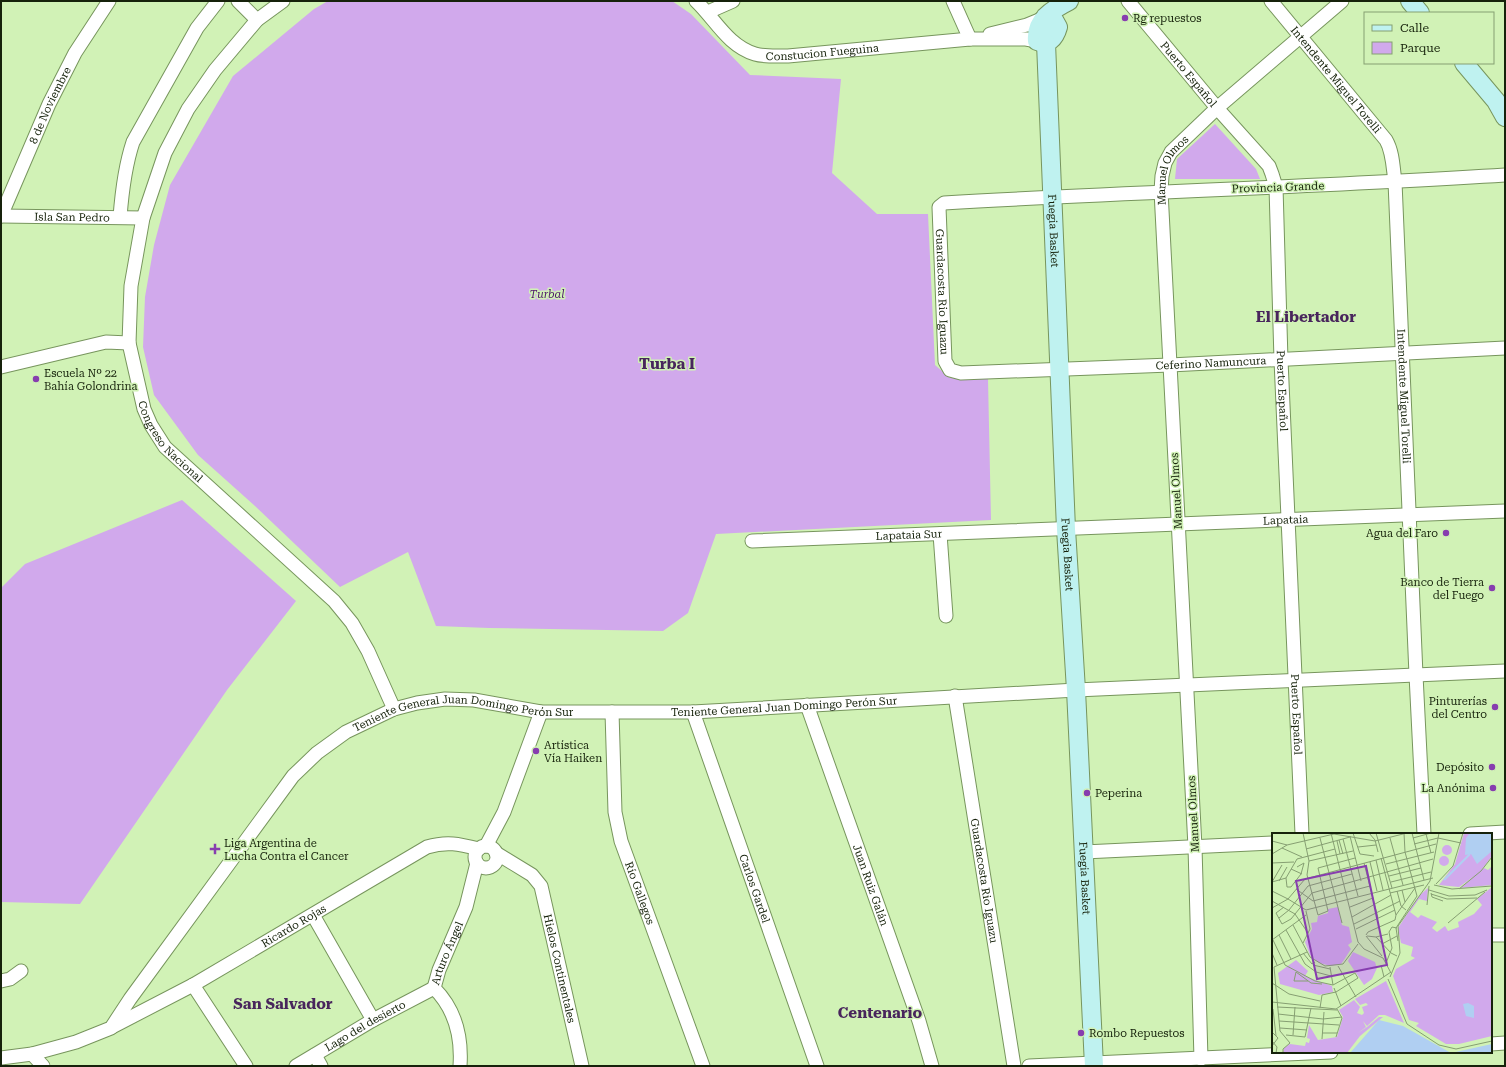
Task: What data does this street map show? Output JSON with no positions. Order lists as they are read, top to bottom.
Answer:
{
  "streets": {
    "main road": ["Fuegia Basket"],
    "street": [
      "Constucion Fueguina",
      "Puerto Español",
      "Intendente Miguel Torelli",
      "8 de Noviembre",
      "Manuel Olmos",
      "Provincia Grande",
      "Isla San Pedro",
      "Guardacosta Rio Iguazu",
      "Ceferino Namuncura",
      "Congreso Nacional",
      "Lapataia",
      "Lapataia Sur",
      "Teniente General Juan Domingo Perón Sur",
      "Juan Ruiz Galán",
      "Carlos Gardel",
      "Río Gallegos",
      "Ricardo Rojas",
      "Arturo Ángel",
      "Hielos Continentales",
      "Lago del desierto"
    ]
  },
  "crossings": [
    ["Puerto Español", "Manuel Olmos"],
    ["Puerto Español", "Provincia Grande"],
    ["Puerto Español", "Ceferino Namuncura"],
    ["Puerto Español", "Lapataia"],
    ["Puerto Español", "Teniente General Juan Domingo Perón Sur"],
    ["Intendente Miguel Torelli", "Manuel Olmos"],
    ["Intendente Miguel Torelli", "Provincia Grande"],
    ["Intendente Miguel Torelli", "Ceferino Namuncura"],
    ["Intendente Miguel Torelli", "Lapataia"],
    ["Intendente Miguel Torelli", "Teniente General Juan Domingo Perón Sur"],
    ["8 de Noviembre", "Isla San Pedro"],
    ["Manuel Olmos", "Provincia Grande"],
    ["Manuel Olmos", "Ceferino Namuncura"],
    ["Manuel Olmos", "Lapataia"],
    ["Manuel Olmos", "Teniente General Juan Domingo Perón Sur"],
    ["Provincia Grande", "Fuegia Basket"],
    ["Provincia Grande", "Guardacosta Rio Iguazu"],
    ["Isla San Pedro", "Congreso Nacional"],
    ["Fuegia Basket", "Ceferino Namuncura"],
    ["Fuegia Basket", "Lapataia"],
    ["Fuegia Basket", "Lapataia Sur"],
    ["Fuegia Basket", "Teniente General Juan Domingo Perón Sur"],
    ["Guardacosta Rio Iguazu", "Ceferino Namuncura"],
    ["Guardacosta Rio Iguazu", "Teniente General Juan Domingo Perón Sur"],
    ["Congreso Nacional", "Teniente General Juan Domingo Perón Sur"],
    ["Lapataia", "Lapataia Sur"],
    ["Teniente General Juan Domingo Perón Sur", "Juan Ruiz Galán"],
    ["Teniente General Juan Domingo Perón Sur", "Carlos Gardel"],
    ["Teniente General Juan Domingo Perón Sur", "Río Gallegos"],
    ["Teniente General Juan Domingo Perón Sur", "Ricardo Rojas"],
    ["Ricardo Rojas", "Hielos Continentales"],
    ["Arturo Ángel", "Lago del desierto"]
  ],
  "districts": [
    "El Libertador",
    "Turba I",
    "San Salvador",
    "Centenario"
  ],
  "parks": ["Turbal"],
  "places": {
    "other": [
      "Rg repuestos",
      "Escuela Nº 22 Bahía Golondrina",
      "Agua del Faro",
      "Banco de Tierra del Fuego",
      "Pinturerías del Centro",
      "Artística Vía Haiken",
      "Depósito",
      "La Anónima",
      "Peperina",
      "Rombo Repuestos"
    ],
    "health": ["Liga Argentina de Lucha Contra el Cancer"]
  },
  "legend": ["Calle", "Parque"]
}
